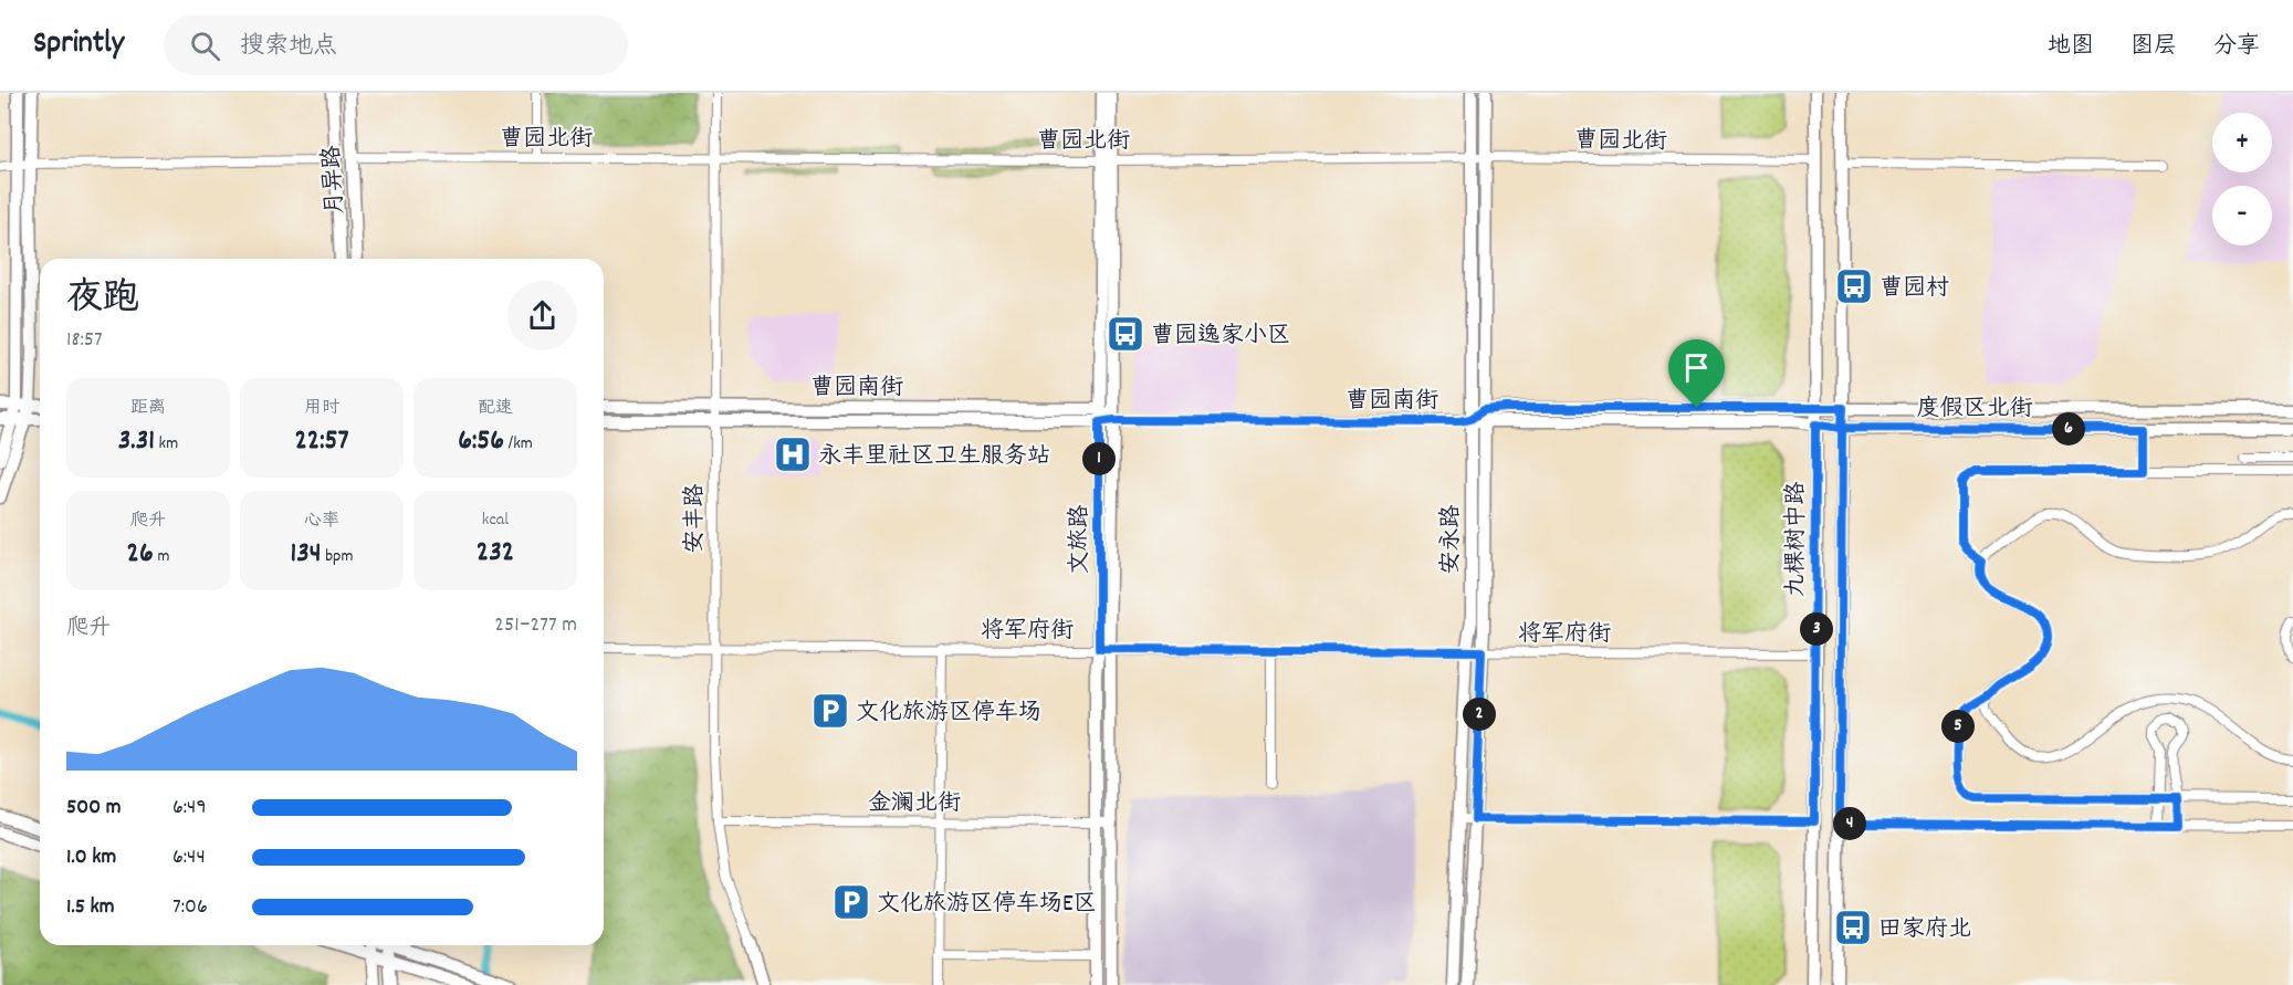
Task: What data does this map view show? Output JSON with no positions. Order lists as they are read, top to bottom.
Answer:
{
  "streets": {
    "main road": [
      "月异路",
      "曹园南街",
      "度假区北街",
      "安丰路",
      "文旅路",
      "安永路",
      "九棵树中路"
    ],
    "street": ["曹园北街", "将军府街", "金澜北街"]
  },
  "crossings": [
    ["曹园北街", "月异路"],
    ["曹园北街", "安丰路"],
    ["曹园北街", "文旅路"],
    ["曹园北街", "安永路"],
    ["曹园北街", "九棵树中路"],
    ["曹园南街", "度假区北街"],
    ["曹园南街", "安丰路"],
    ["曹园南街", "文旅路"],
    ["曹园南街", "安永路"],
    ["曹园南街", "九棵树中路"],
    ["度假区北街", "九棵树中路"],
    ["安丰路", "将军府街"],
    ["安丰路", "金澜北街"],
    ["文旅路", "将军府街"],
    ["文旅路", "金澜北街"],
    ["安永路", "将军府街"],
    ["九棵树中路", "将军府街"]
  ],
  "places": {
    "bus stop": ["曹园村", "曹园逸家小区", "田家府北"],
    "hospital": ["永丰里社区卫生服务站"],
    "parking": ["文化旅游区停车场", "文化旅游区停车场E区"]
  },
  "page": {
    "header": "Sprintly",
    "search": "搜索地点",
    "nav": ["地图", "图层", "分享"],
    "map_buttons": ["+", "−"],
    "heading": ["夜跑", "18:57"],
    "stats": [
      ["距离", "3.31 km"],
      ["用时", "22:57"],
      ["配速", "6:56 /km"],
      ["爬升", "26 m"],
      ["心率", "134 bpm"],
      ["kcal", "232"]
    ],
    "pins": [
      "6",
      "1",
      "3",
      "2",
      "5",
      "4"
    ],
    "chart": ["爬升", "251–277 m"],
    "list": [
      {
        "name": "500 m",
        "note": "6:49"
      },
      {
        "name": "1.0 km",
        "note": "6:44"
      },
      {
        "name": "1.5 km",
        "note": "7:06"
      }
    ]
  }
}
